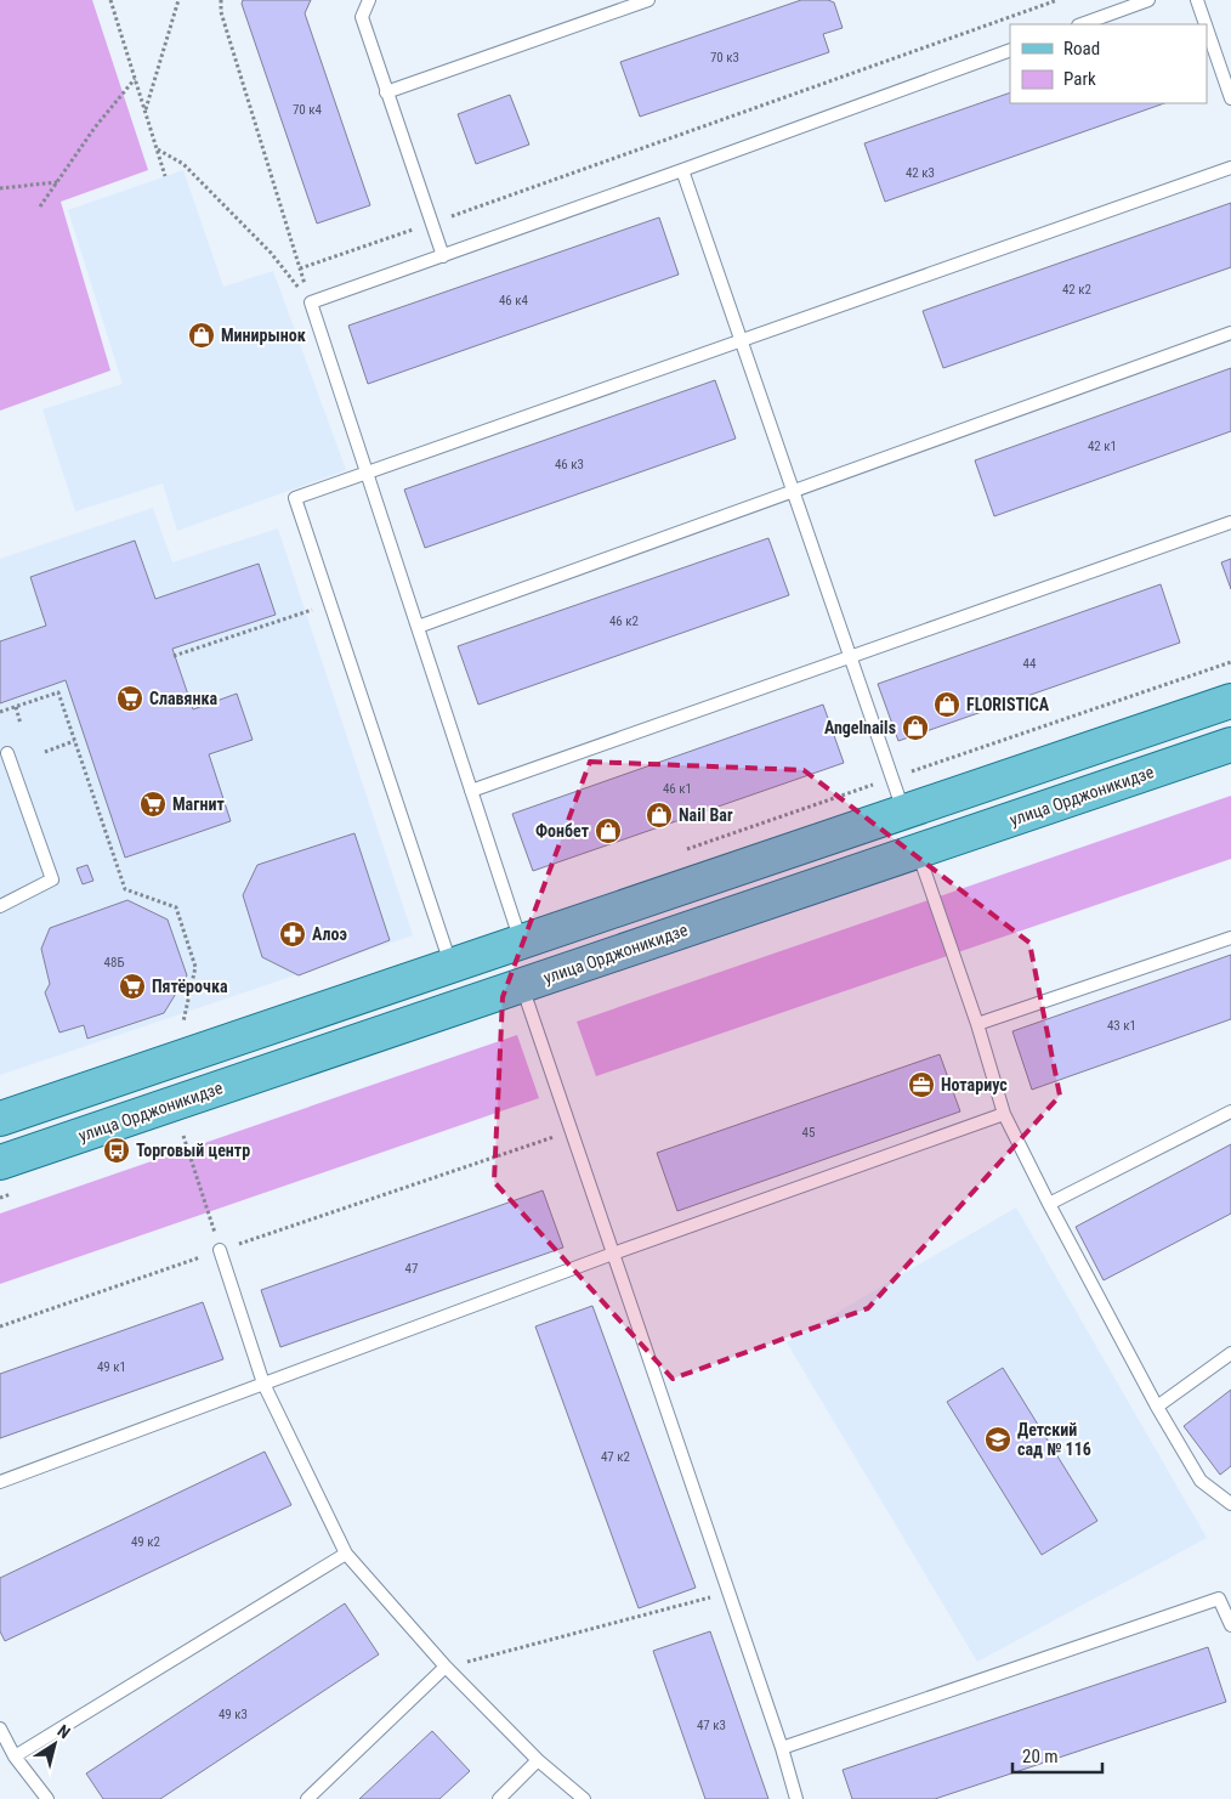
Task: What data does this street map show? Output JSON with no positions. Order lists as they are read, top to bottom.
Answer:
{
  "streets": {
    "main road": ["улица Орджоникидзе"]
  },
  "places": {
    "shop": [
      "Минирынок",
      "FLORISTICA",
      "Angelnails",
      "Nail Bar",
      "Фонбет"
    ],
    "supermarket": ["Славянка", "Магнит", "Пятёрочка"],
    "pharmacy": ["Алоэ"],
    "office": ["Нотариус"],
    "bus stop": ["Торговый центр"],
    "school or university": ["Детский сад № 116"]
  },
  "house_numbers": [
    "70 к3",
    "70 к4",
    "42 к3",
    "42 к2",
    "46 к4",
    "42 к1",
    "46 к3",
    "46 к2",
    "44",
    "46 к1",
    "48Б",
    "43 к1",
    "45",
    "47",
    "49 к1",
    "47 к2",
    "49 к2",
    "49 к3",
    "47 к3"
  ],
  "legend": ["Road", "Park"],
  "scale_bar": "20 m",
  "north": "top right"
}
